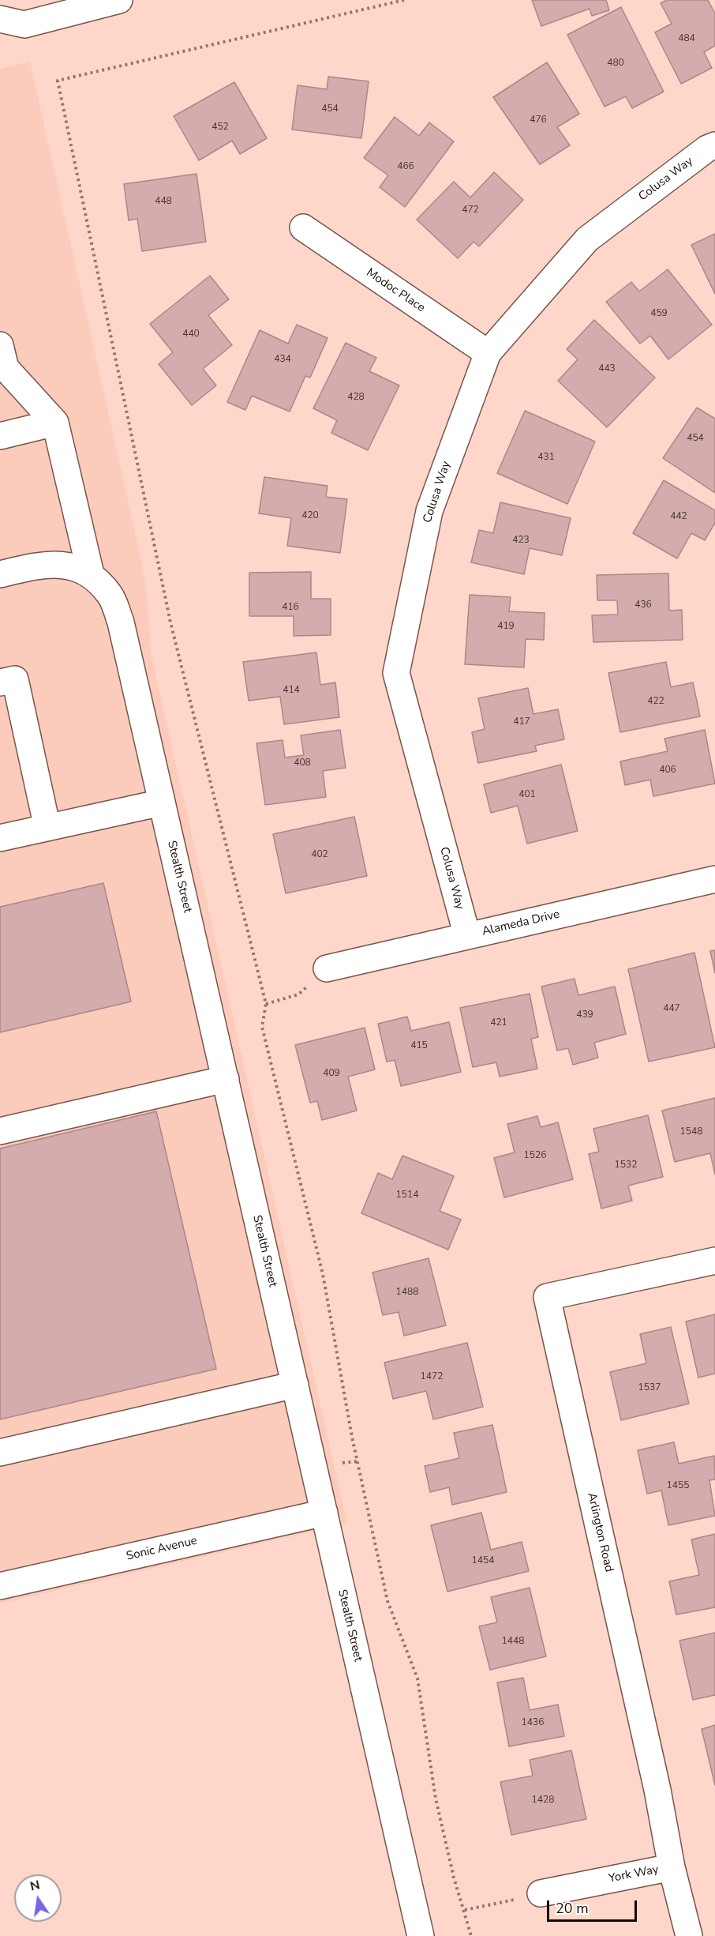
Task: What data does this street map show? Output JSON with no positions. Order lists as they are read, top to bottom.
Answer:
{
  "streets": {
    "street": [
      "Colusa Way",
      "Modoc Place",
      "Stealth Street",
      "Alameda Drive",
      "Arlington Road",
      "Sonic Avenue",
      "York Way"
    ]
  },
  "crossings": [
    ["Colusa Way", "Modoc Place"],
    ["Colusa Way", "Alameda Drive"],
    ["Stealth Street", "Sonic Avenue"],
    ["Arlington Road", "York Way"]
  ],
  "house_numbers": [
    "484",
    "480",
    "454",
    "476",
    "452",
    "466",
    "448",
    "472",
    "459",
    "440",
    "434",
    "443",
    "428",
    "454",
    "431",
    "420",
    "442",
    "423",
    "436",
    "416",
    "419",
    "414",
    "422",
    "417",
    "408",
    "406",
    "401",
    "402",
    "447",
    "439",
    "421",
    "415",
    "409",
    "1548",
    "1526",
    "1532",
    "1514",
    "1488",
    "1472",
    "1537",
    "1455",
    "1454",
    "1448",
    "1436",
    "1428"
  ],
  "scale_bar": "20 m",
  "north": "top"
}
